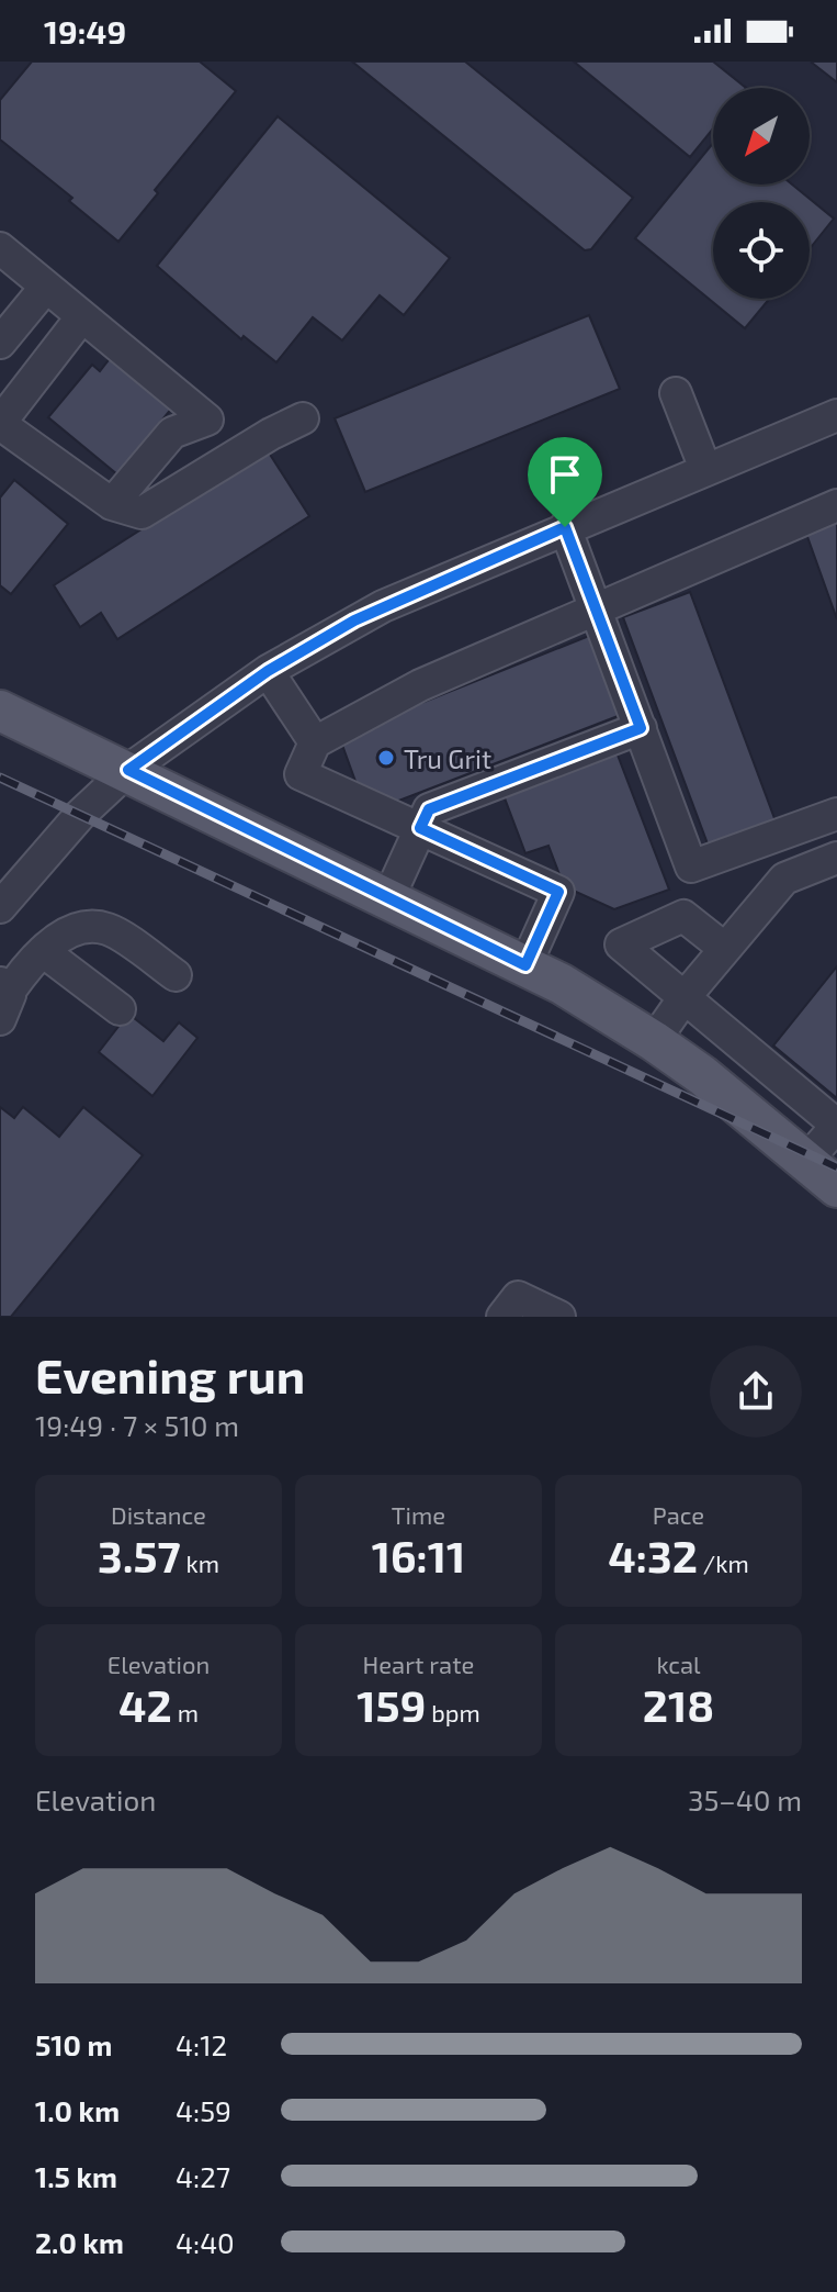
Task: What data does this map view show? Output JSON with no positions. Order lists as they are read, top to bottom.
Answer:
{
  "places": ["Tru Grit"],
  "north": "bottom left",
  "page": {
    "status": "19:49",
    "heading": ["Evening run", "19:49 · 7 × 510 m"],
    "stats": [
      ["Distance", "3.57 km"],
      ["Time", "16:11"],
      ["Pace", "4:32 /km"],
      ["Elevation", "42 m"],
      ["Heart rate", "159 bpm"],
      ["kcal", "218"]
    ],
    "chart": ["Elevation", "35–40 m"],
    "list": [
      {
        "name": "510 m",
        "note": "4:12"
      },
      {
        "name": "1.0 km",
        "note": "4:59"
      },
      {
        "name": "1.5 km",
        "note": "4:27"
      },
      {
        "name": "2.0 km",
        "note": "4:40"
      }
    ]
  }
}
